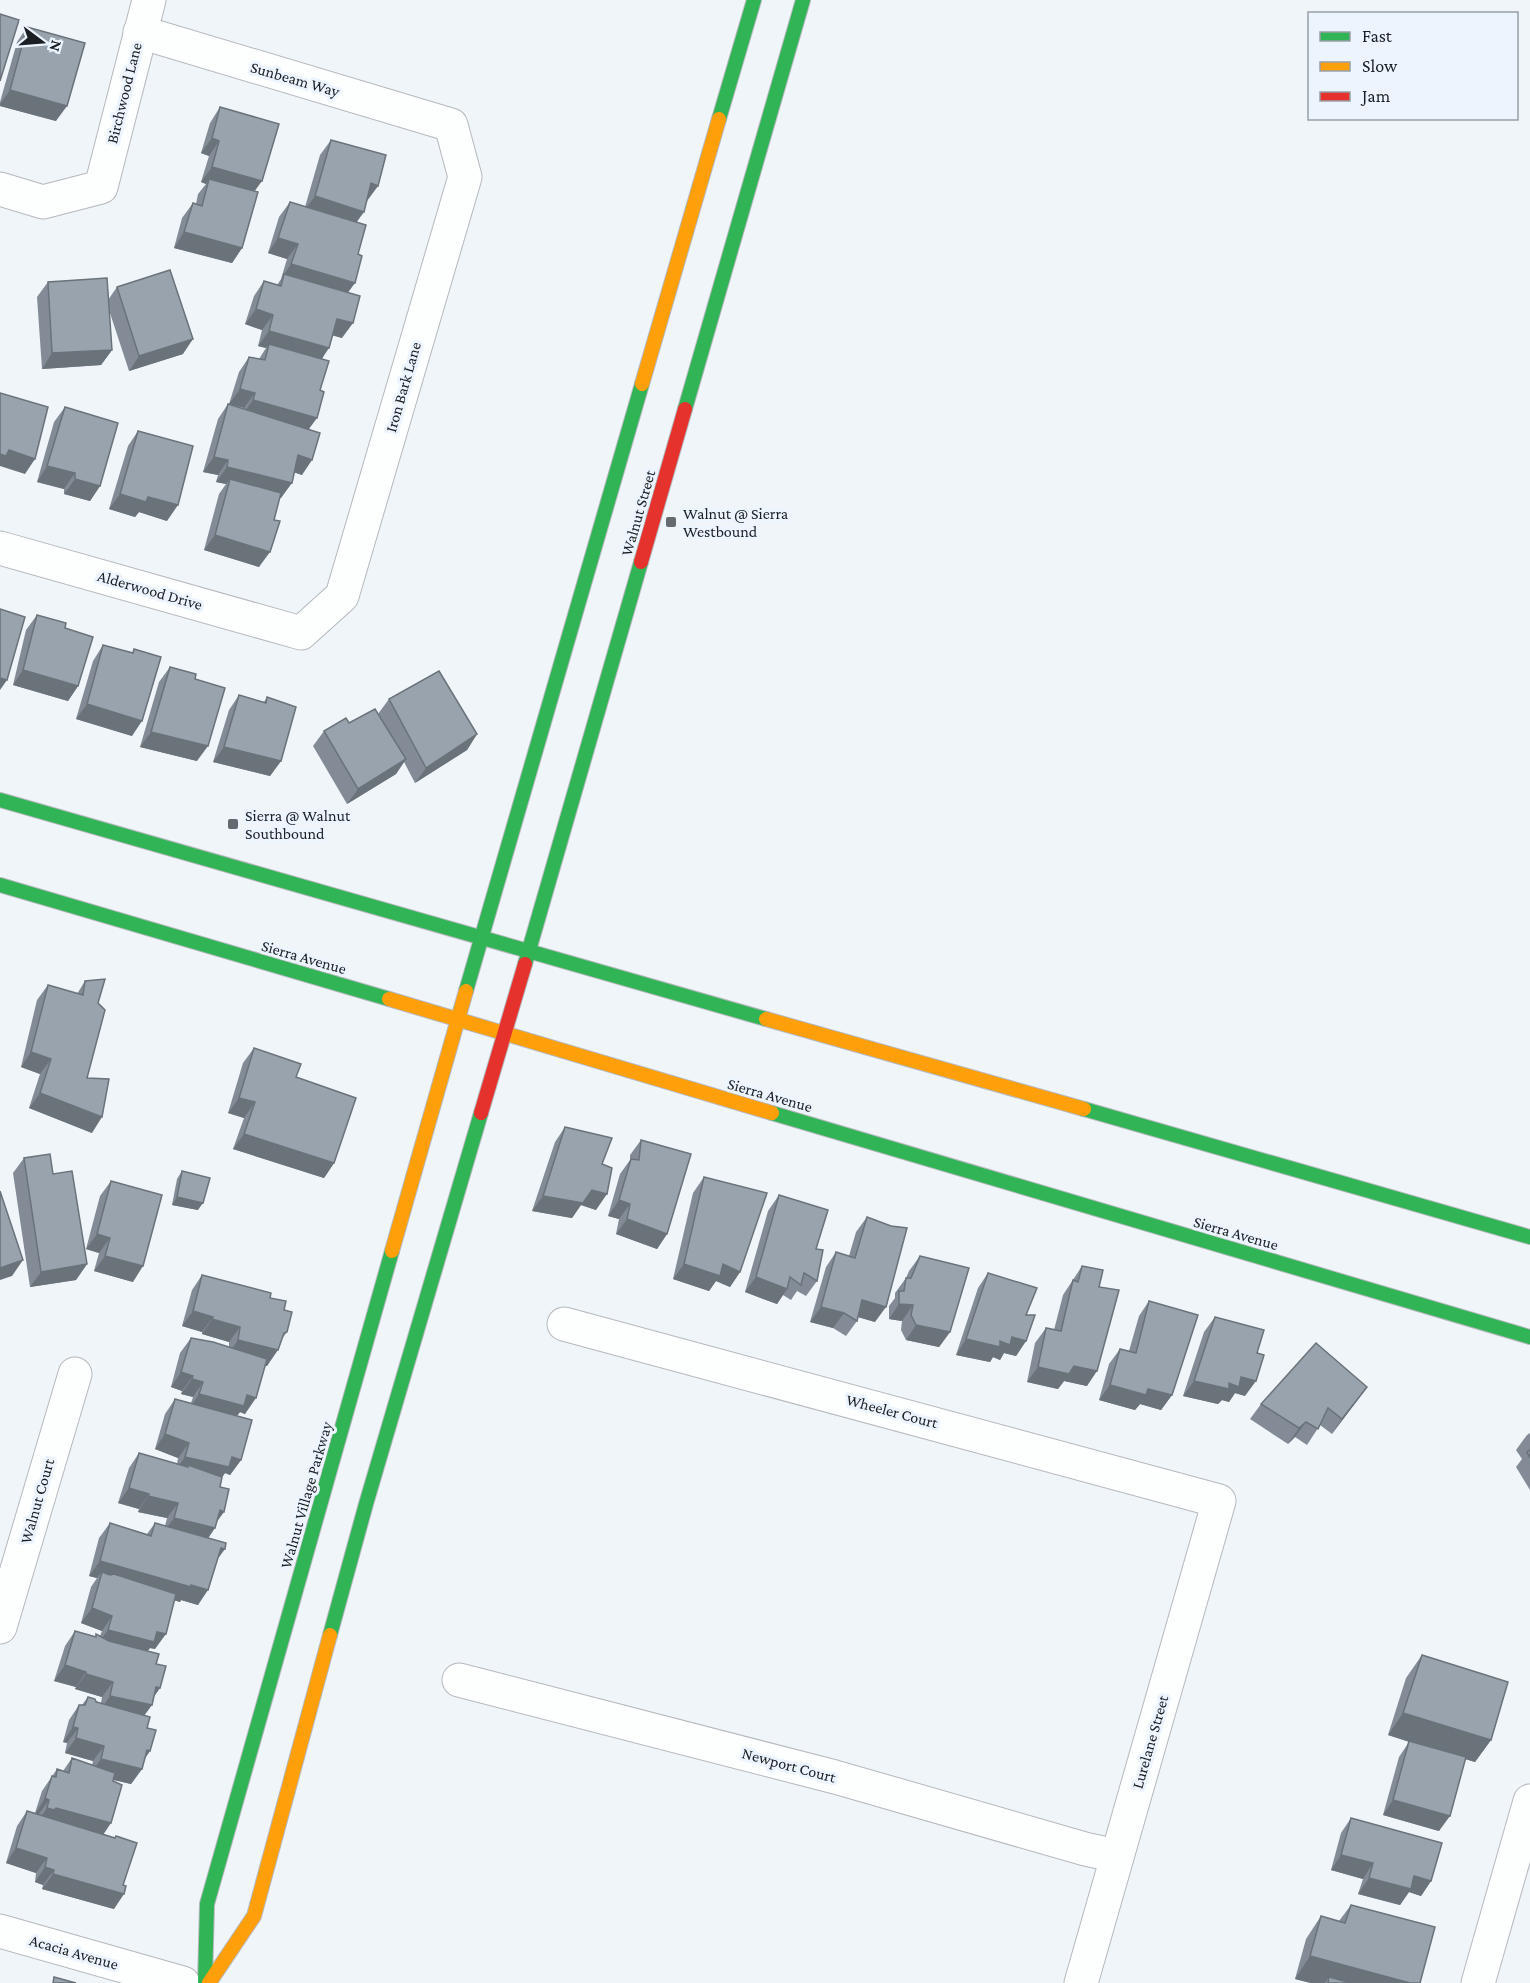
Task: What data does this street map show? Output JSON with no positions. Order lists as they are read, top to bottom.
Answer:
{
  "streets": {
    "street": [
      "Sunbeam Way",
      "Birchwood Lane",
      "Iron Bark Lane",
      "Walnut Street",
      "Alderwood Drive",
      "Sierra Avenue",
      "Wheeler Court",
      "Walnut Village Parkway",
      "Walnut Court",
      "Lurelane Street",
      "Newport Court",
      "Acacia Avenue"
    ]
  },
  "crossings": [
    ["Sunbeam Way", "Birchwood Lane"],
    ["Sunbeam Way", "Iron Bark Lane"],
    ["Iron Bark Lane", "Alderwood Drive"],
    ["Walnut Street", "Sierra Avenue"],
    ["Walnut Street", "Walnut Village Parkway"],
    ["Sierra Avenue", "Walnut Village Parkway"],
    ["Wheeler Court", "Lurelane Street"],
    ["Lurelane Street", "Newport Court"]
  ],
  "places": {
    "transit": ["Walnut @ Sierra Westbound", "Sierra @ Walnut Southbound"]
  },
  "legend": ["Fast", "Slow", "Jam"],
  "north": "right"
}
